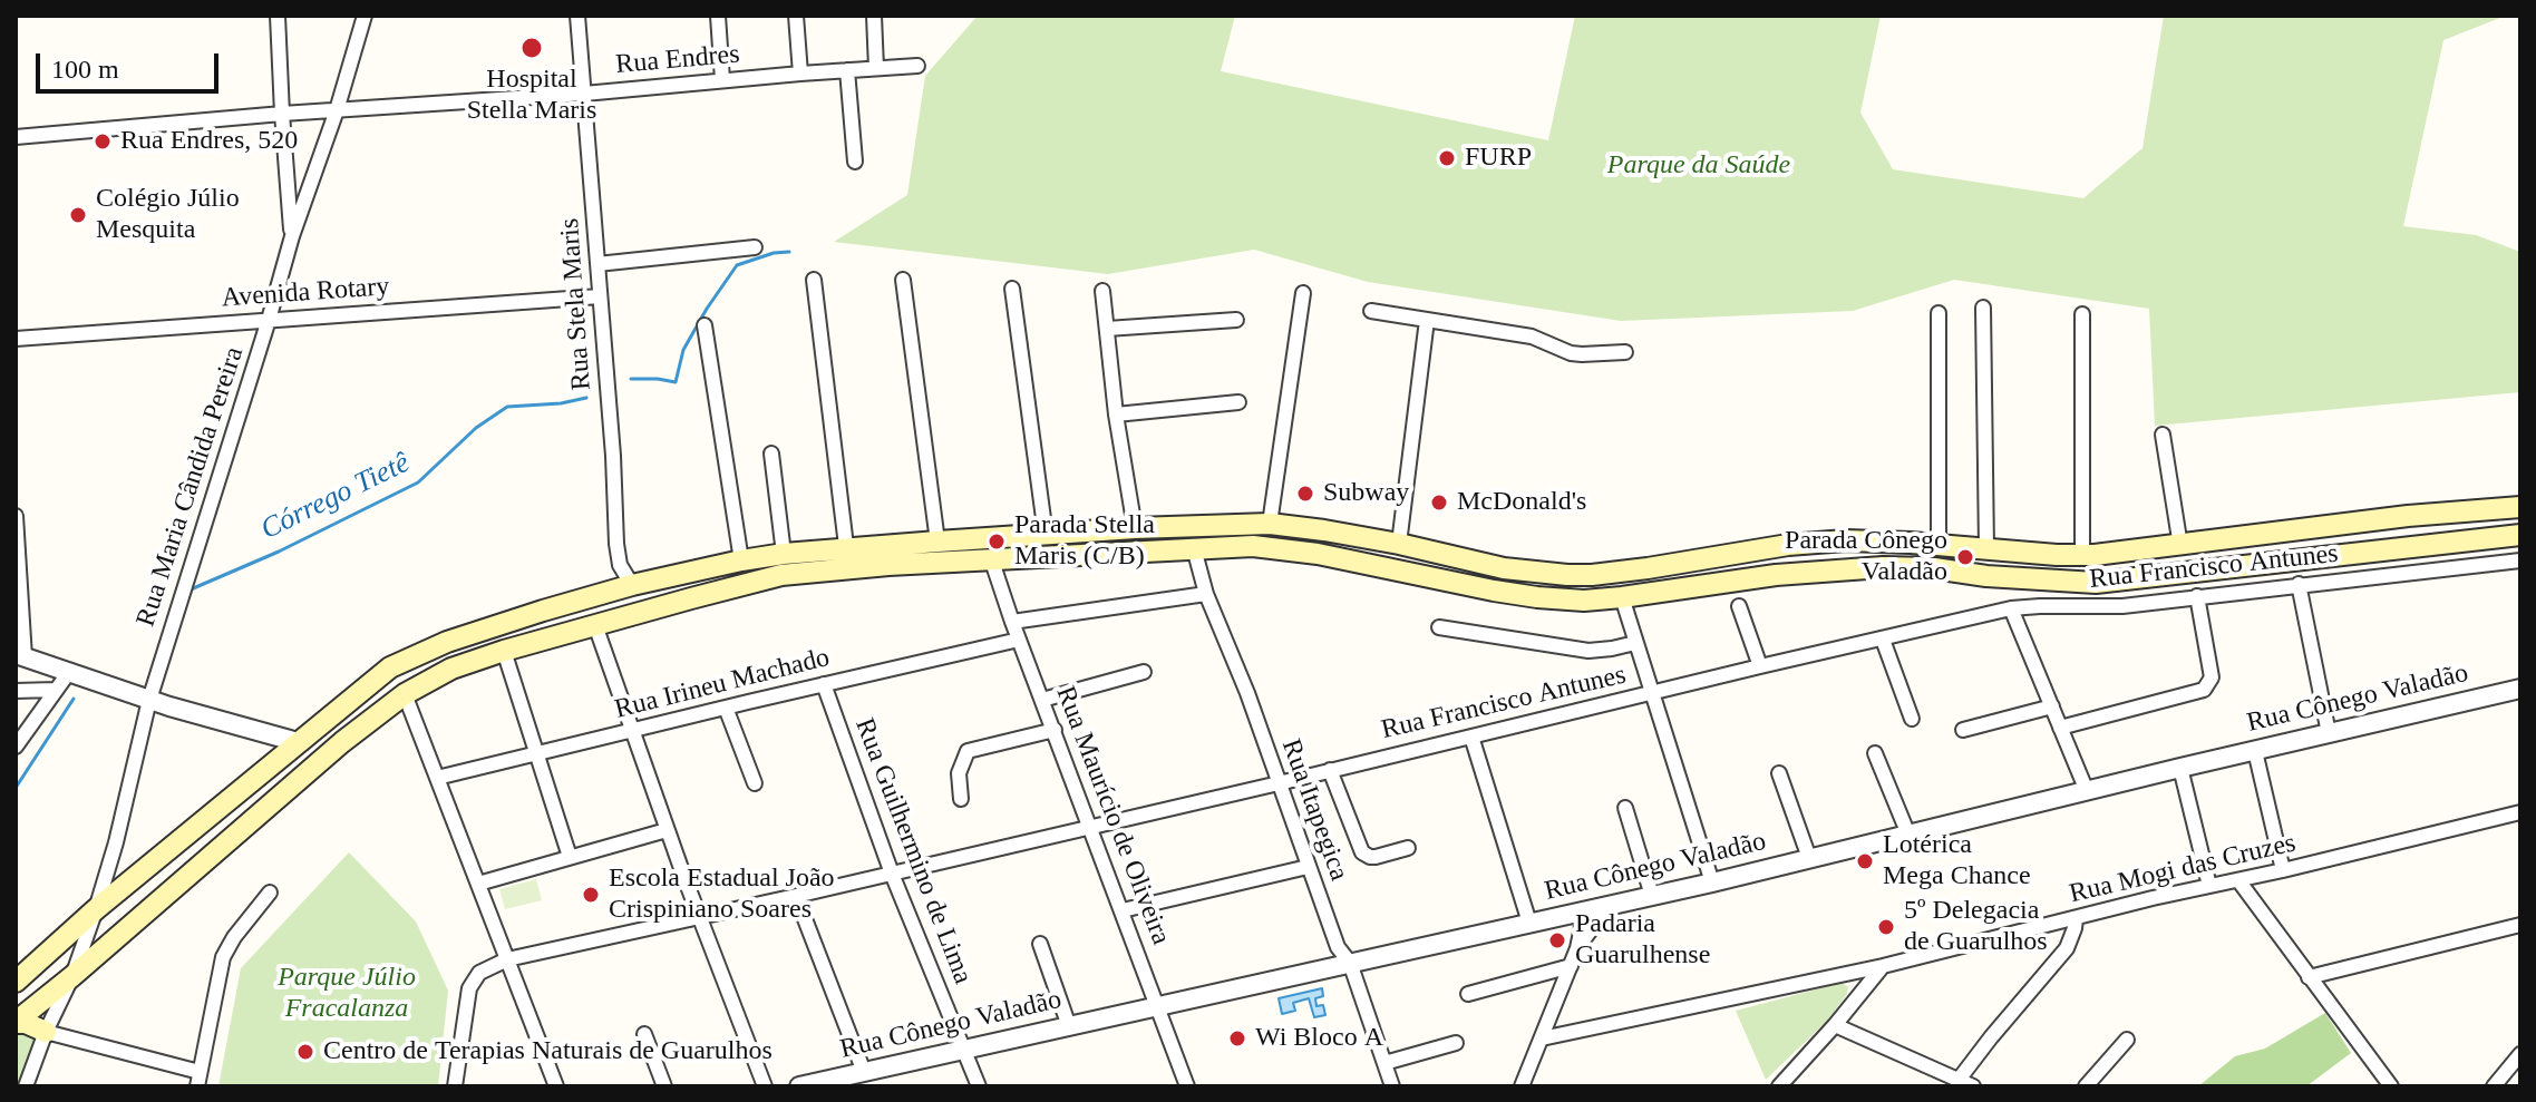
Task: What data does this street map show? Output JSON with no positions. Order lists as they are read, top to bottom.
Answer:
{
  "streets": {
    "street": [
      "Rua Endres",
      "Avenida Rotary",
      "Rua Stela Maris",
      "Rua Maria Cândida Pereira",
      "Rua Francisco Antunes",
      "Rua Irineu Machado",
      "Rua Cônego Valadão",
      "Rua Itapegica",
      "Rua Maurício de Oliveira",
      "Rua Guilhermino de Lima",
      "Rua Mogi das Cruzes"
    ]
  },
  "crossings": [
    ["Rua Endres", "Rua Stela Maris"],
    ["Rua Endres", "Rua Maria Cândida Pereira"],
    ["Avenida Rotary", "Rua Stela Maris"],
    ["Avenida Rotary", "Rua Maria Cândida Pereira"],
    ["Rua Francisco Antunes", "Rua Itapegica"],
    ["Rua Francisco Antunes", "Rua Maurício de Oliveira"],
    ["Rua Francisco Antunes", "Rua Guilhermino de Lima"],
    ["Rua Irineu Machado", "Rua Maurício de Oliveira"],
    ["Rua Irineu Machado", "Rua Guilhermino de Lima"],
    ["Rua Cônego Valadão", "Rua Itapegica"],
    ["Rua Cônego Valadão", "Rua Maurício de Oliveira"],
    ["Rua Cônego Valadão", "Rua Guilhermino de Lima"]
  ],
  "water": ["Córrego Tietê"],
  "parks": ["Parque da Saúde", "Parque Júlio Fracalanza"],
  "places": [
    "Hospital Stella Maris",
    "Rua Endres, 520",
    "FURP",
    "Colégio Júlio Mesquita",
    "Subway",
    "McDonald's",
    "Parada Stella Maris (C/B)",
    "Parada Cônego Valadão",
    "Lotérica Mega Chance",
    "Escola Estadual João Crispiniano Soares",
    "5º Delegacia de Guarulhos",
    "Padaria Guarulhense",
    "Wi Bloco A",
    "Centro de Terapias Naturais de Guarulhos"
  ],
  "scale_bar": "100 m"
}
